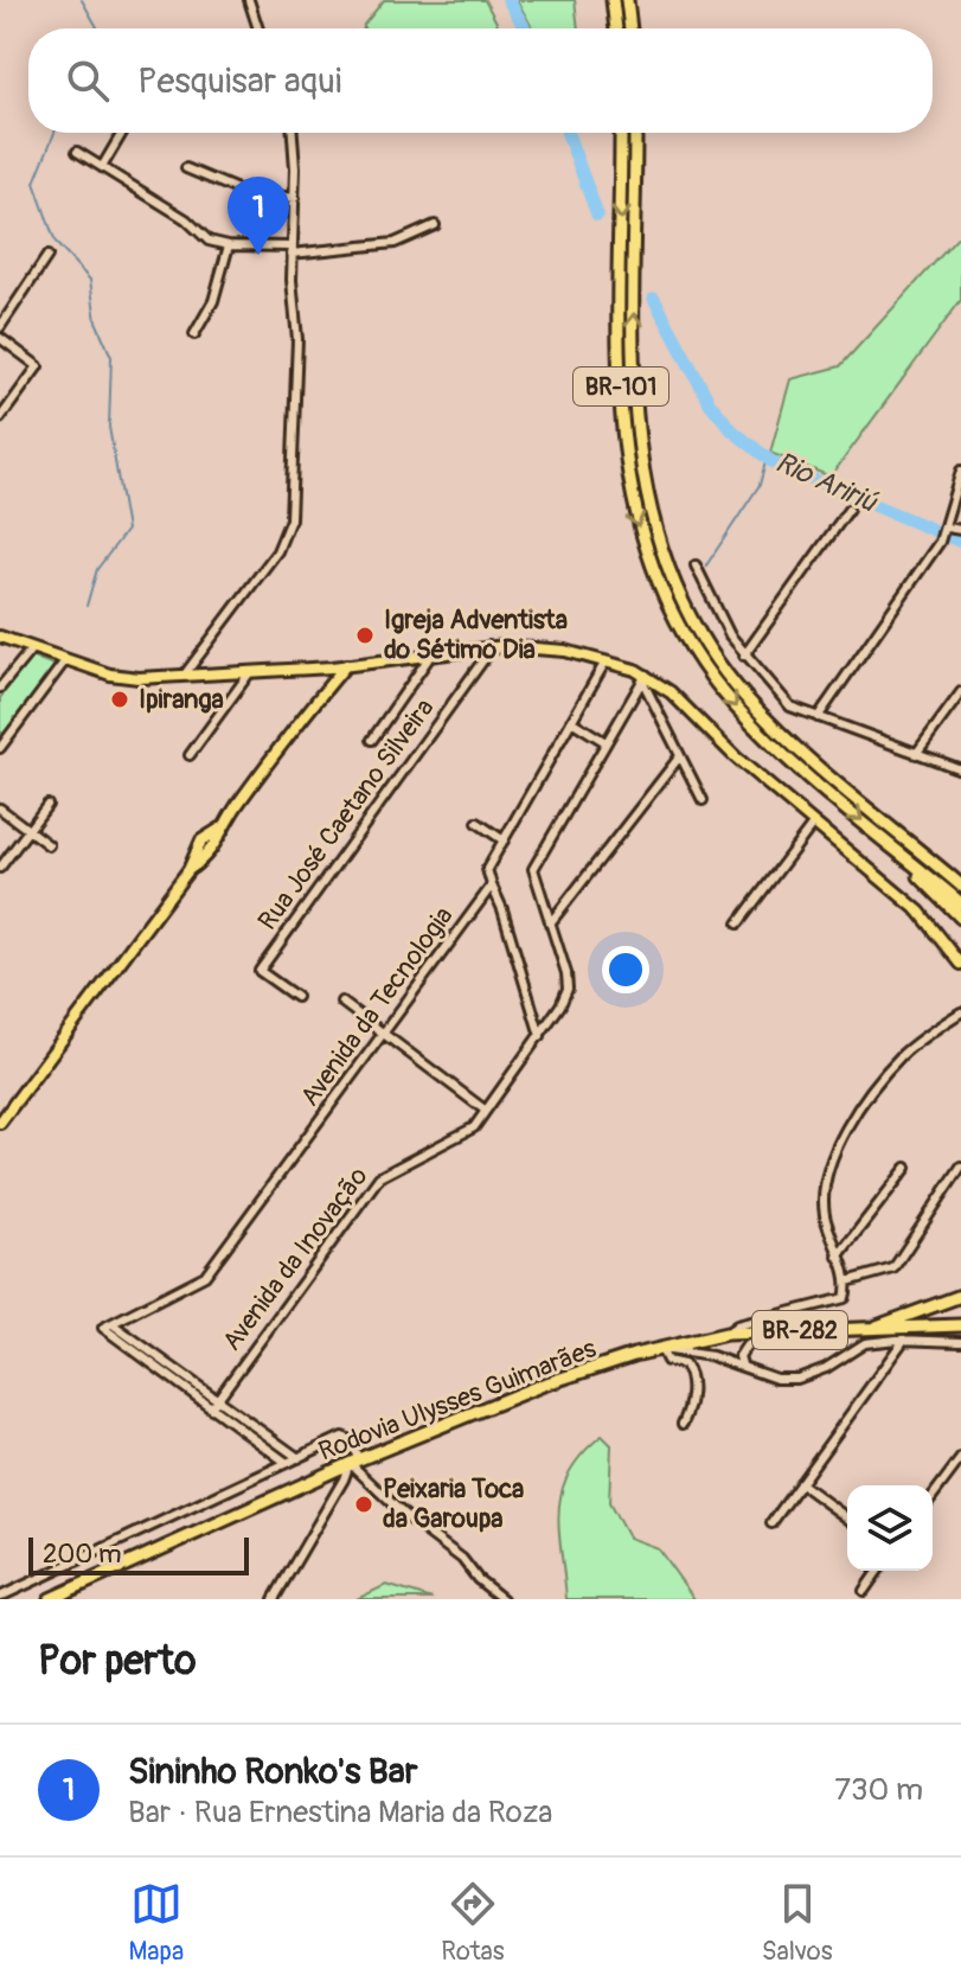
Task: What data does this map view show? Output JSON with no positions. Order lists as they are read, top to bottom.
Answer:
{
  "streets": {
    "highway": ["BR-101", "BR-282", "Rodovia Ulysses Guimarães"],
    "street": ["Rua José Caetano Silveira", "Avenida da Tecnologia", "Avenida da Inovação"]
  },
  "crossings": [
    ["Avenida da Tecnologia", "Avenida da Inovação"]
  ],
  "water": ["Rio Aririú"],
  "places": ["Igreja Adventista do Sétimo Dia", "Ipiranga", "Peixaria Toca da Garoupa"],
  "scale_bar": "200 m",
  "page": {
    "search": "Pesquisar aqui",
    "pins": "1",
    "scale": "200 m",
    "heading": "Por perto",
    "list": [
      {
        "mark": "1",
        "name": "Sininho Ronko's Bar",
        "note": "Bar · Rua Ernestina Maria da Roza",
        "value": "730 m"
      }
    ],
    "nav": ["Mapa", "Rotas", "Salvos"]
  }
}
